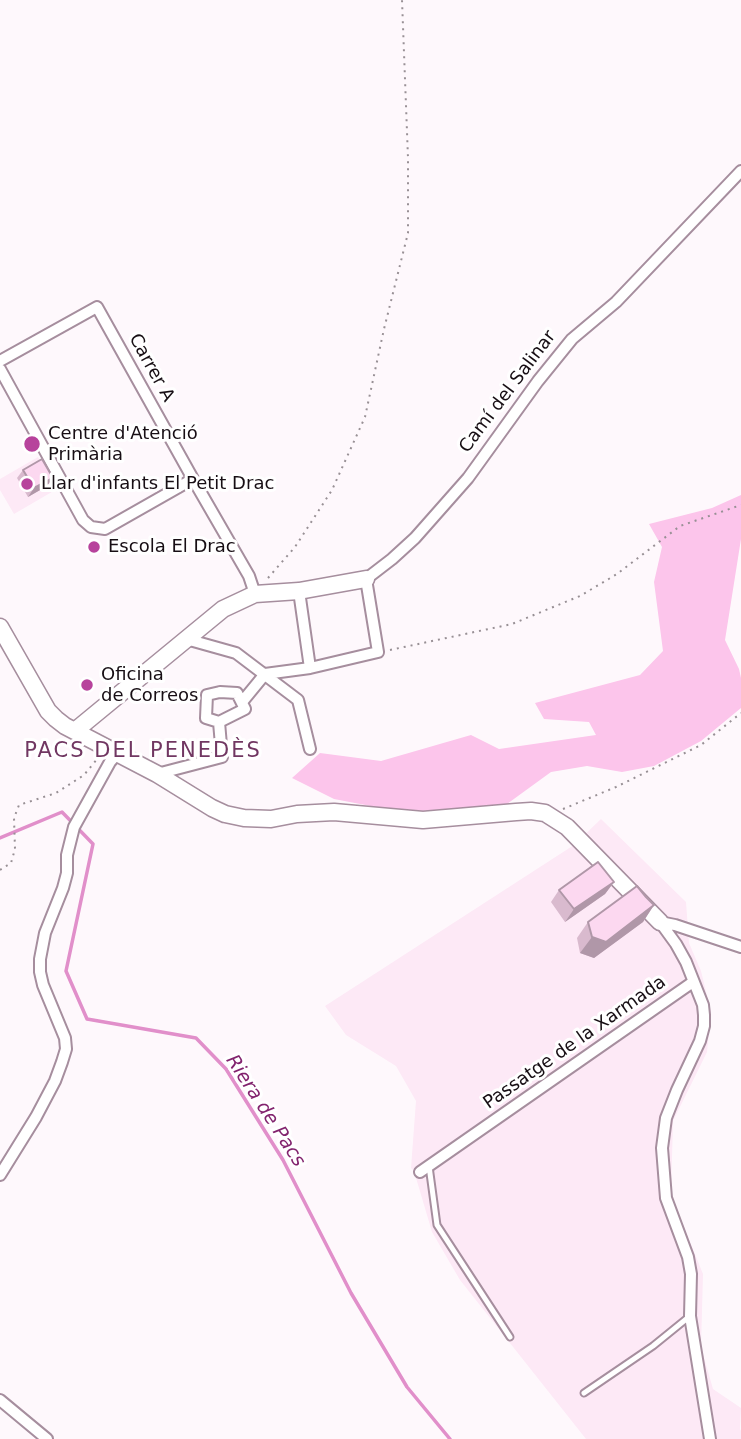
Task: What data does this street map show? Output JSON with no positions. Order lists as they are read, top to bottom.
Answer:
{
  "streets": {
    "street": ["Carrer A", "Camí del Salinar", "Passatge de la Xarmada"]
  },
  "districts": ["PACS DEL PENEDÈS"],
  "water": ["Riera de Pacs"],
  "places": [
    "Centre d'Atenció Primària",
    "Llar d'infants El Petit Drac",
    "Escola El Drac",
    "Oficina de Correos"
  ]
}
